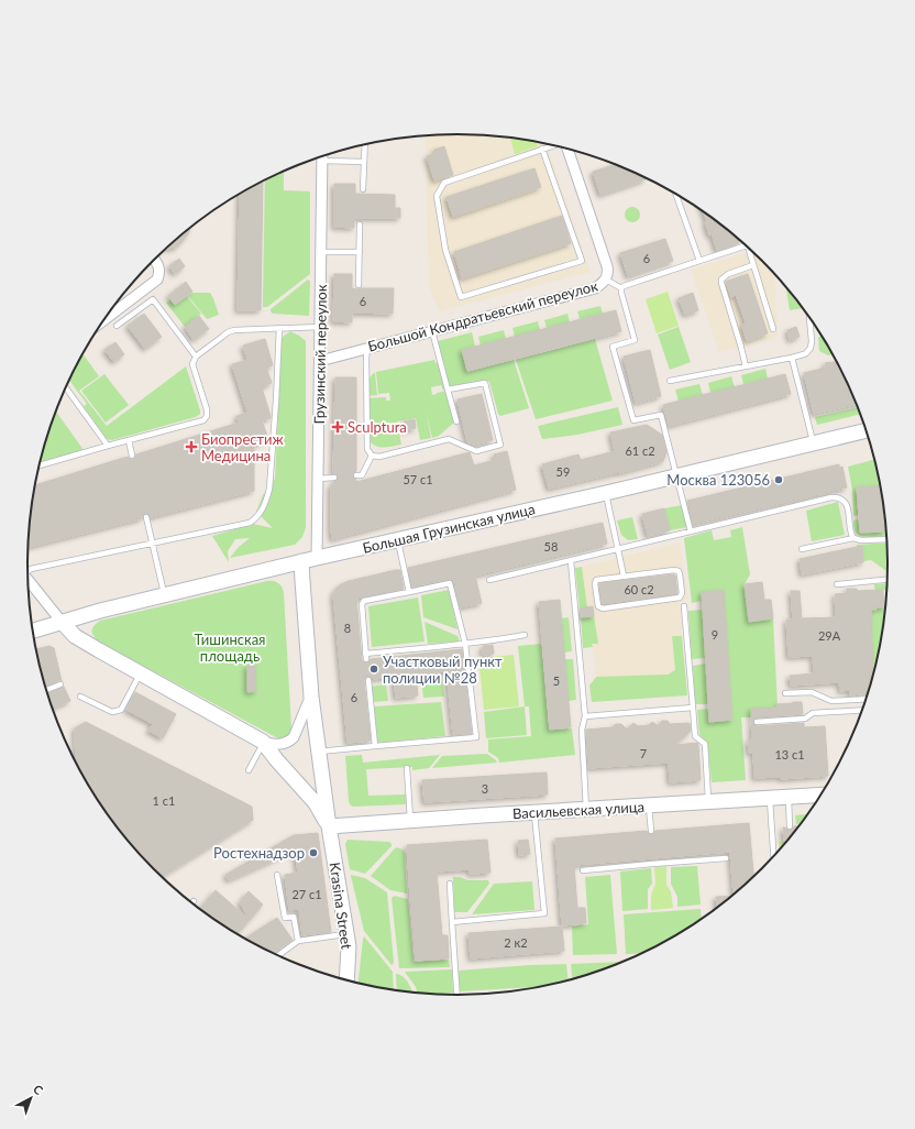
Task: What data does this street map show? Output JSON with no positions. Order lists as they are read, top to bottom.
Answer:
{
  "streets": {
    "street": [
      "Большой Кондратьевский переулок",
      "Грузинский переулок",
      "Большая Грузинская улица",
      "Васильевская улица",
      "Krasina Street"
    ]
  },
  "crossings": [
    ["Большой Кондратьевский переулок", "Грузинский переулок"],
    ["Грузинский переулок", "Большая Грузинская улица"],
    ["Васильевская улица", "Krasina Street"]
  ],
  "parks": ["Тишинская площадь"],
  "places": {
    "health": ["Sculptura", "Биопрестиж Медицина"],
    "other": ["Москва 123056", "Участковый пункт полиции №28", "Ростехнадзор"]
  },
  "house_numbers": [
    "6",
    "6",
    "61 с2",
    "59",
    "57 с1",
    "58",
    "60 с2",
    "8",
    "9",
    "29А",
    "5",
    "6",
    "7",
    "13 с1",
    "3",
    "1 с1",
    "27 с1",
    "2 к2"
  ],
  "north": "top right"
}
